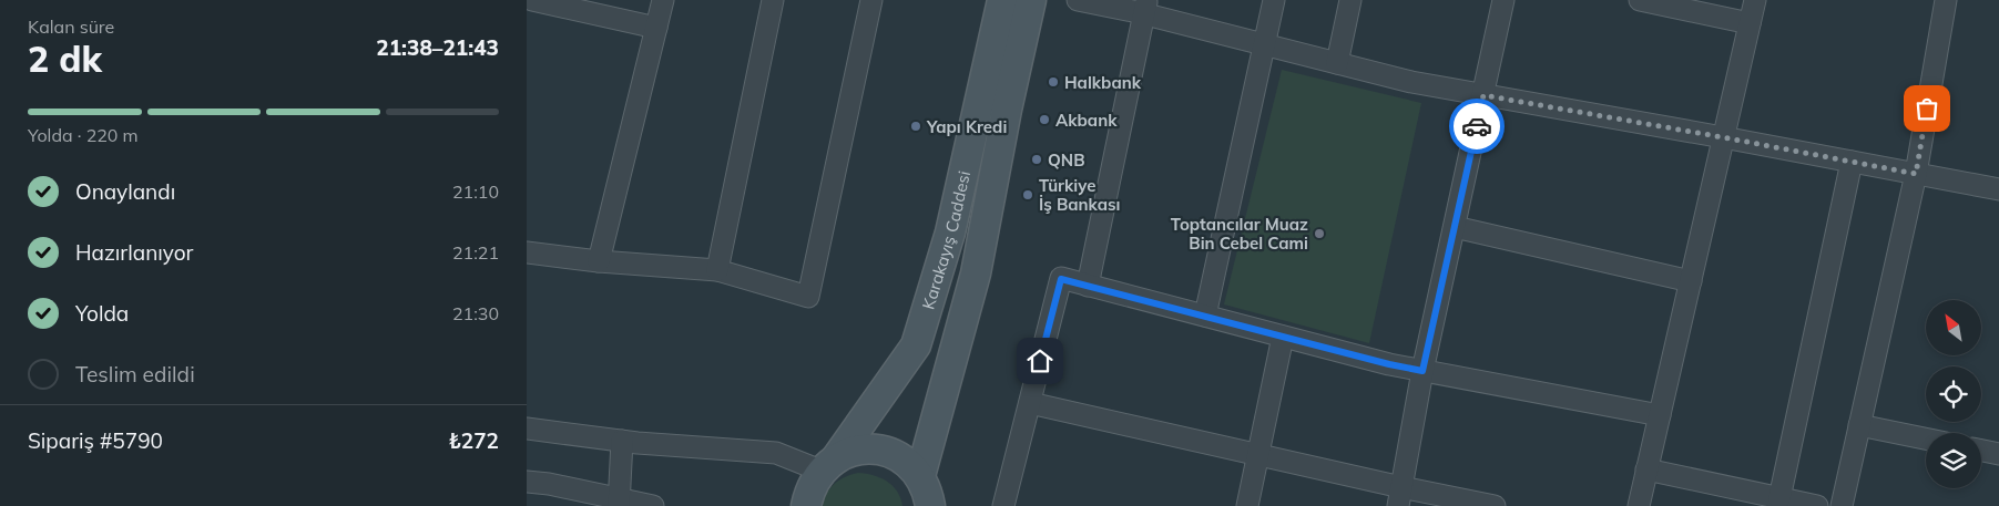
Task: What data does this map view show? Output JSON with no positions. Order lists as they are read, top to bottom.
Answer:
{
  "streets": {
    "main road": ["Karakayış Caddesi"]
  },
  "places": [
    "Halkbank",
    "Akbank",
    "Yapı Kredi",
    "QNB",
    "Türkiye İş Bankası",
    "Toptancılar Muaz Bin Cebel Cami"
  ],
  "north": "top left",
  "page": {
    "heading": ["2 dk", "Kalan süre", "21:38–21:43"],
    "panel": ["Sipariş #5790", "₺272"],
    "bar": "Yolda · 220 m",
    "list": [
      ["Onaylandı", "21:10"],
      ["Hazırlanıyor", "21:21"],
      ["Yolda", "21:30"],
      "Teslim edildi"
    ]
  }
}
